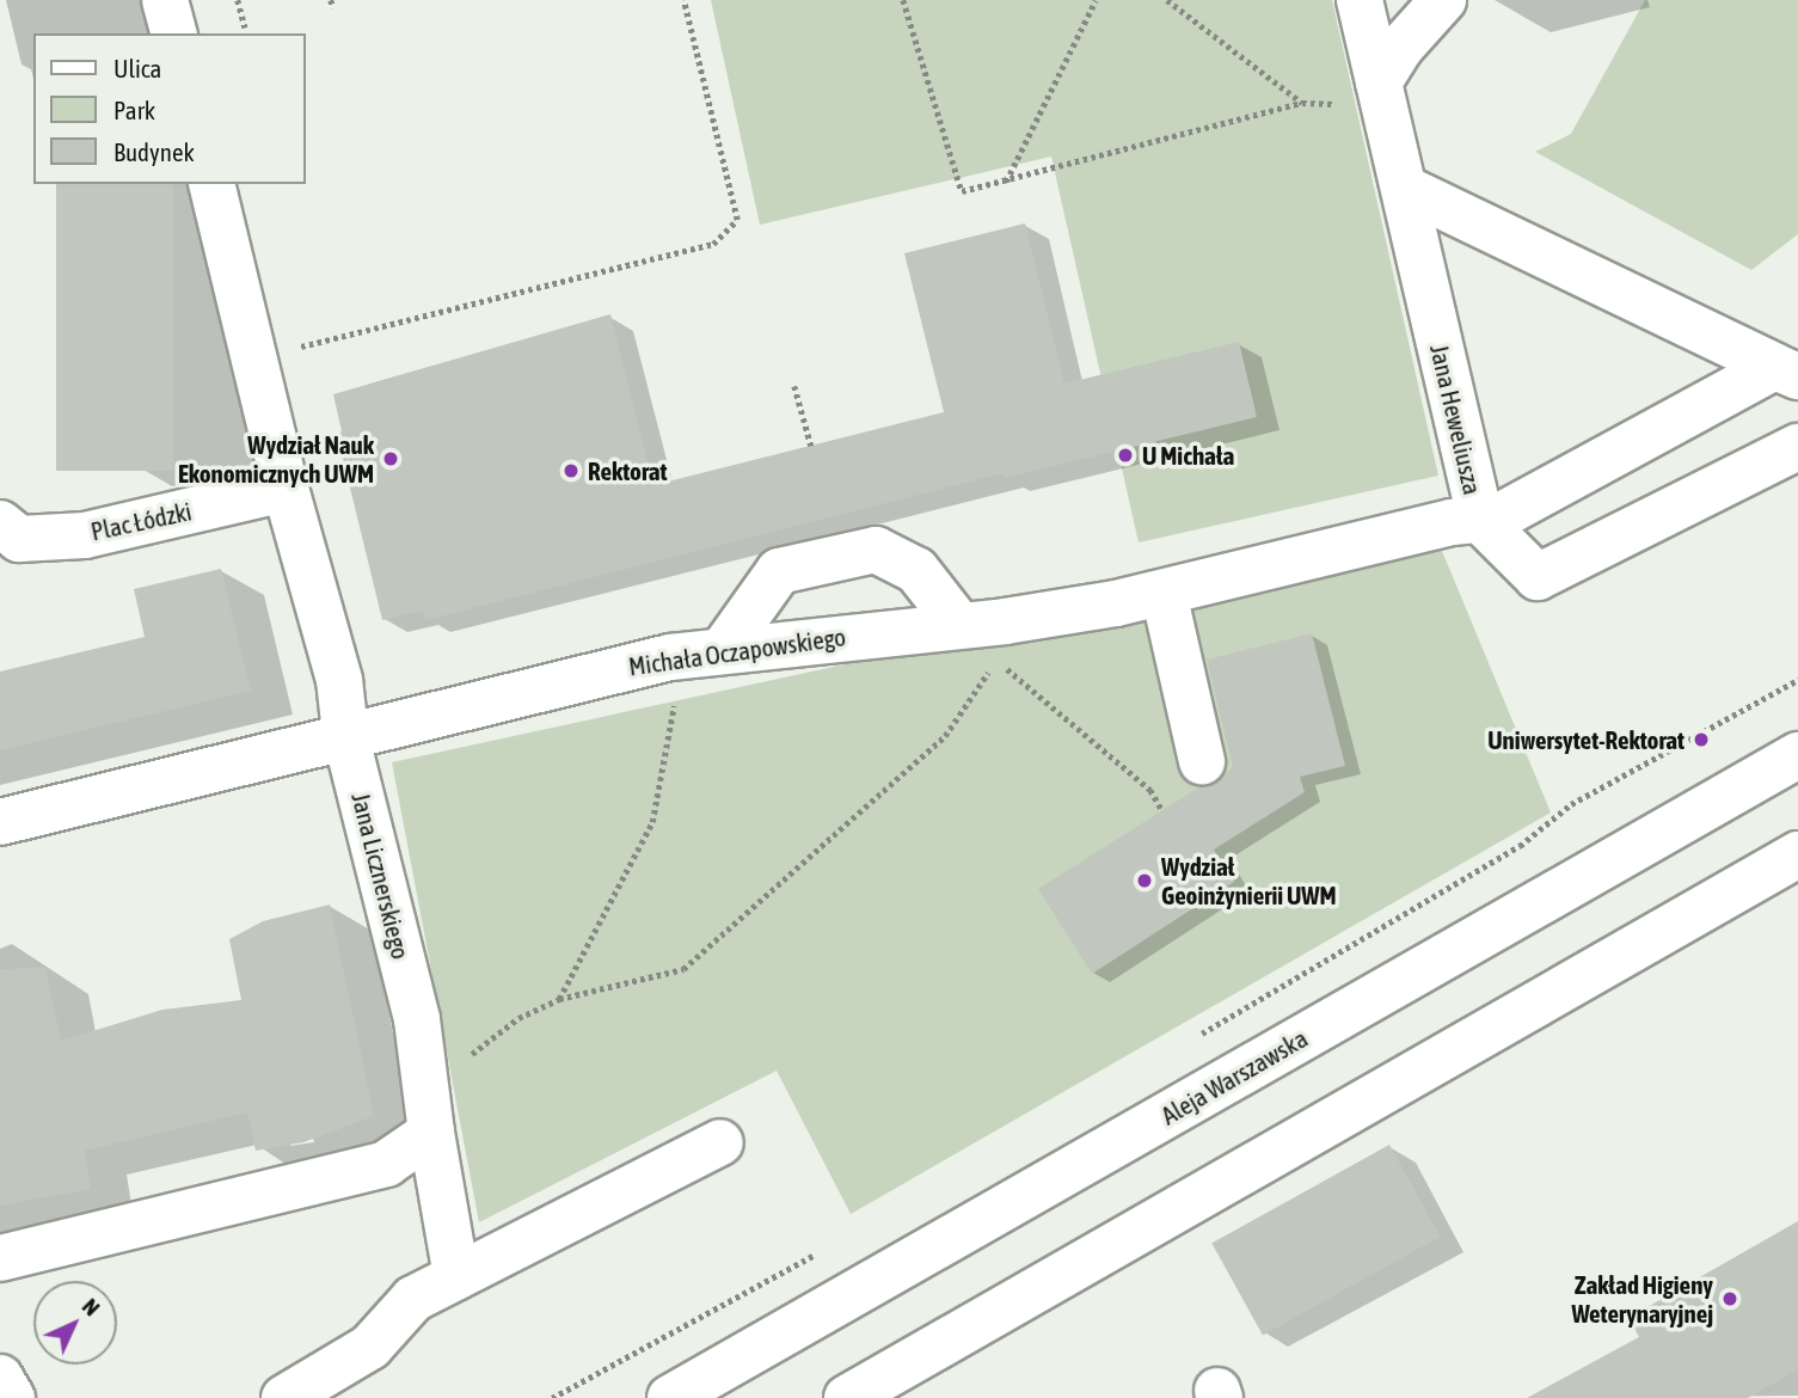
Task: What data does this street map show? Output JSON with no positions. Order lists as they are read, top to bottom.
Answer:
{
  "streets": {
    "street": [
      "Jana Heweliusza",
      "Plac Łódzki",
      "Michała Oczapowskiego",
      "Jana Licznerskiego",
      "Aleja Warszawska"
    ]
  },
  "crossings": [
    ["Jana Heweliusza", "Michała Oczapowskiego"],
    ["Plac Łódzki", "Jana Licznerskiego"],
    ["Michała Oczapowskiego", "Jana Licznerskiego"]
  ],
  "places": [
    "U Michała",
    "Wydział Nauk Ekonomicznych UWM",
    "Rektorat",
    "Uniwersytet-Rektorat",
    "Wydział Geoinżynierii UWM",
    "Zakład Higieny Weterynaryjnej"
  ],
  "legend": ["Ulica", "Park", "Budynek"],
  "north": "top right"
}
